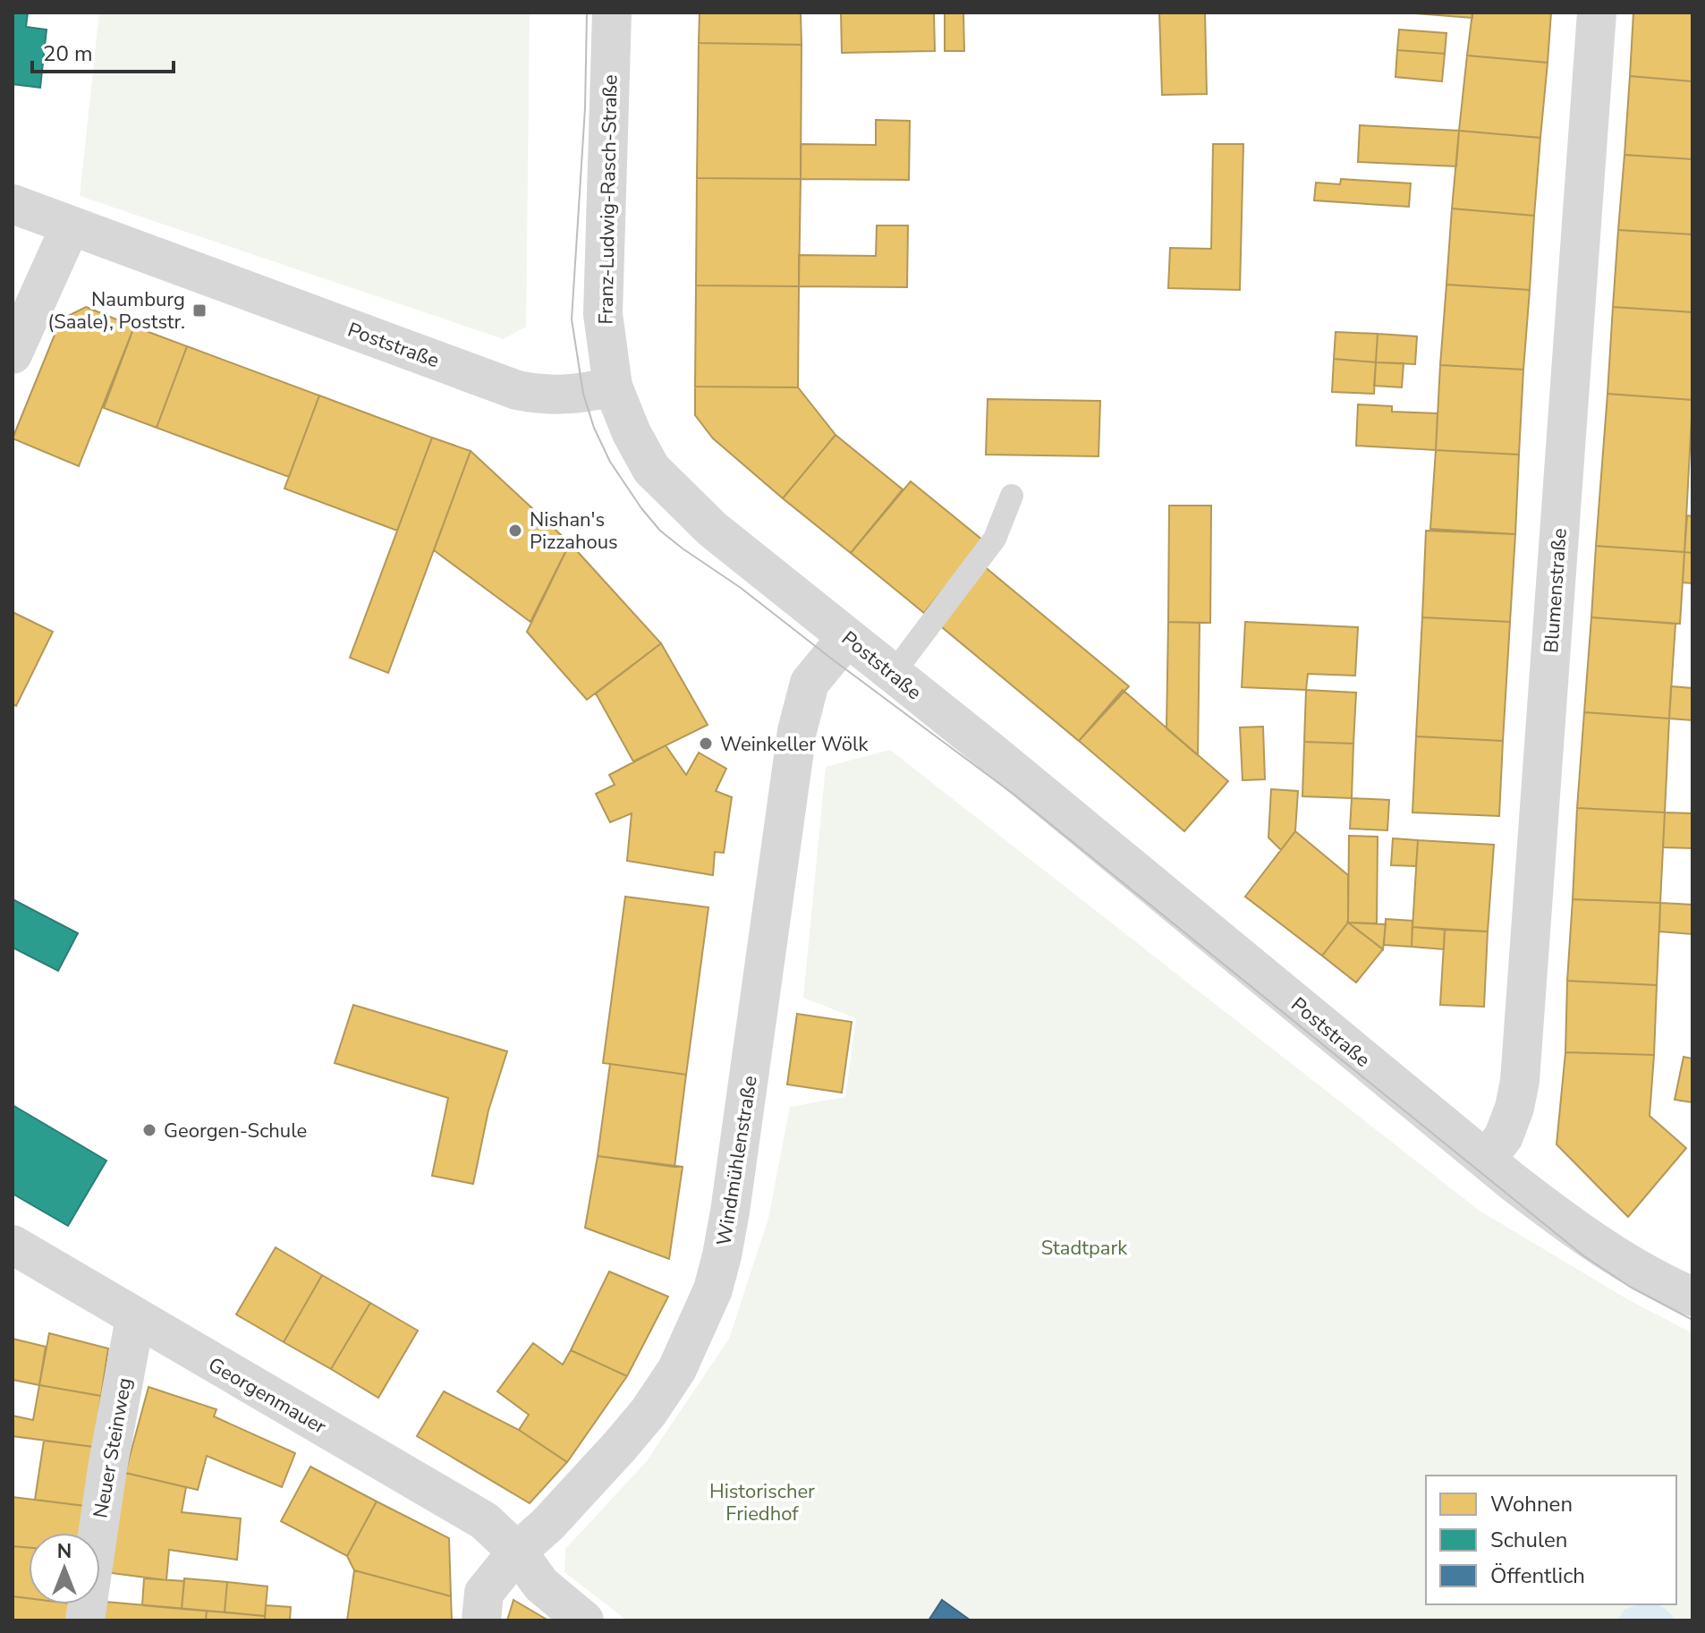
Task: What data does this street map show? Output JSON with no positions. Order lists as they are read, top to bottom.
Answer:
{
  "streets": {
    "street": [
      "Franz-Ludwig-Rasch-Straße",
      "Poststraße",
      "Blumenstraße",
      "Windmühlenstraße",
      "Georgenmauer",
      "Neuer Steinweg"
    ]
  },
  "crossings": [
    ["Franz-Ludwig-Rasch-Straße", "Poststraße"],
    ["Poststraße", "Blumenstraße"],
    ["Poststraße", "Windmühlenstraße"],
    ["Windmühlenstraße", "Georgenmauer"],
    ["Georgenmauer", "Neuer Steinweg"]
  ],
  "parks": ["Stadtpark", "Historischer Friedhof"],
  "places": {
    "transit": ["Naumburg (Saale), Poststr."],
    "other": ["Nishan's Pizzahous", "Weinkeller Wölk", "Georgen-Schule"]
  },
  "legend": ["Wohnen", "Schulen", "Öffentlich"],
  "scale_bar": "20 m",
  "north": "top"
}
